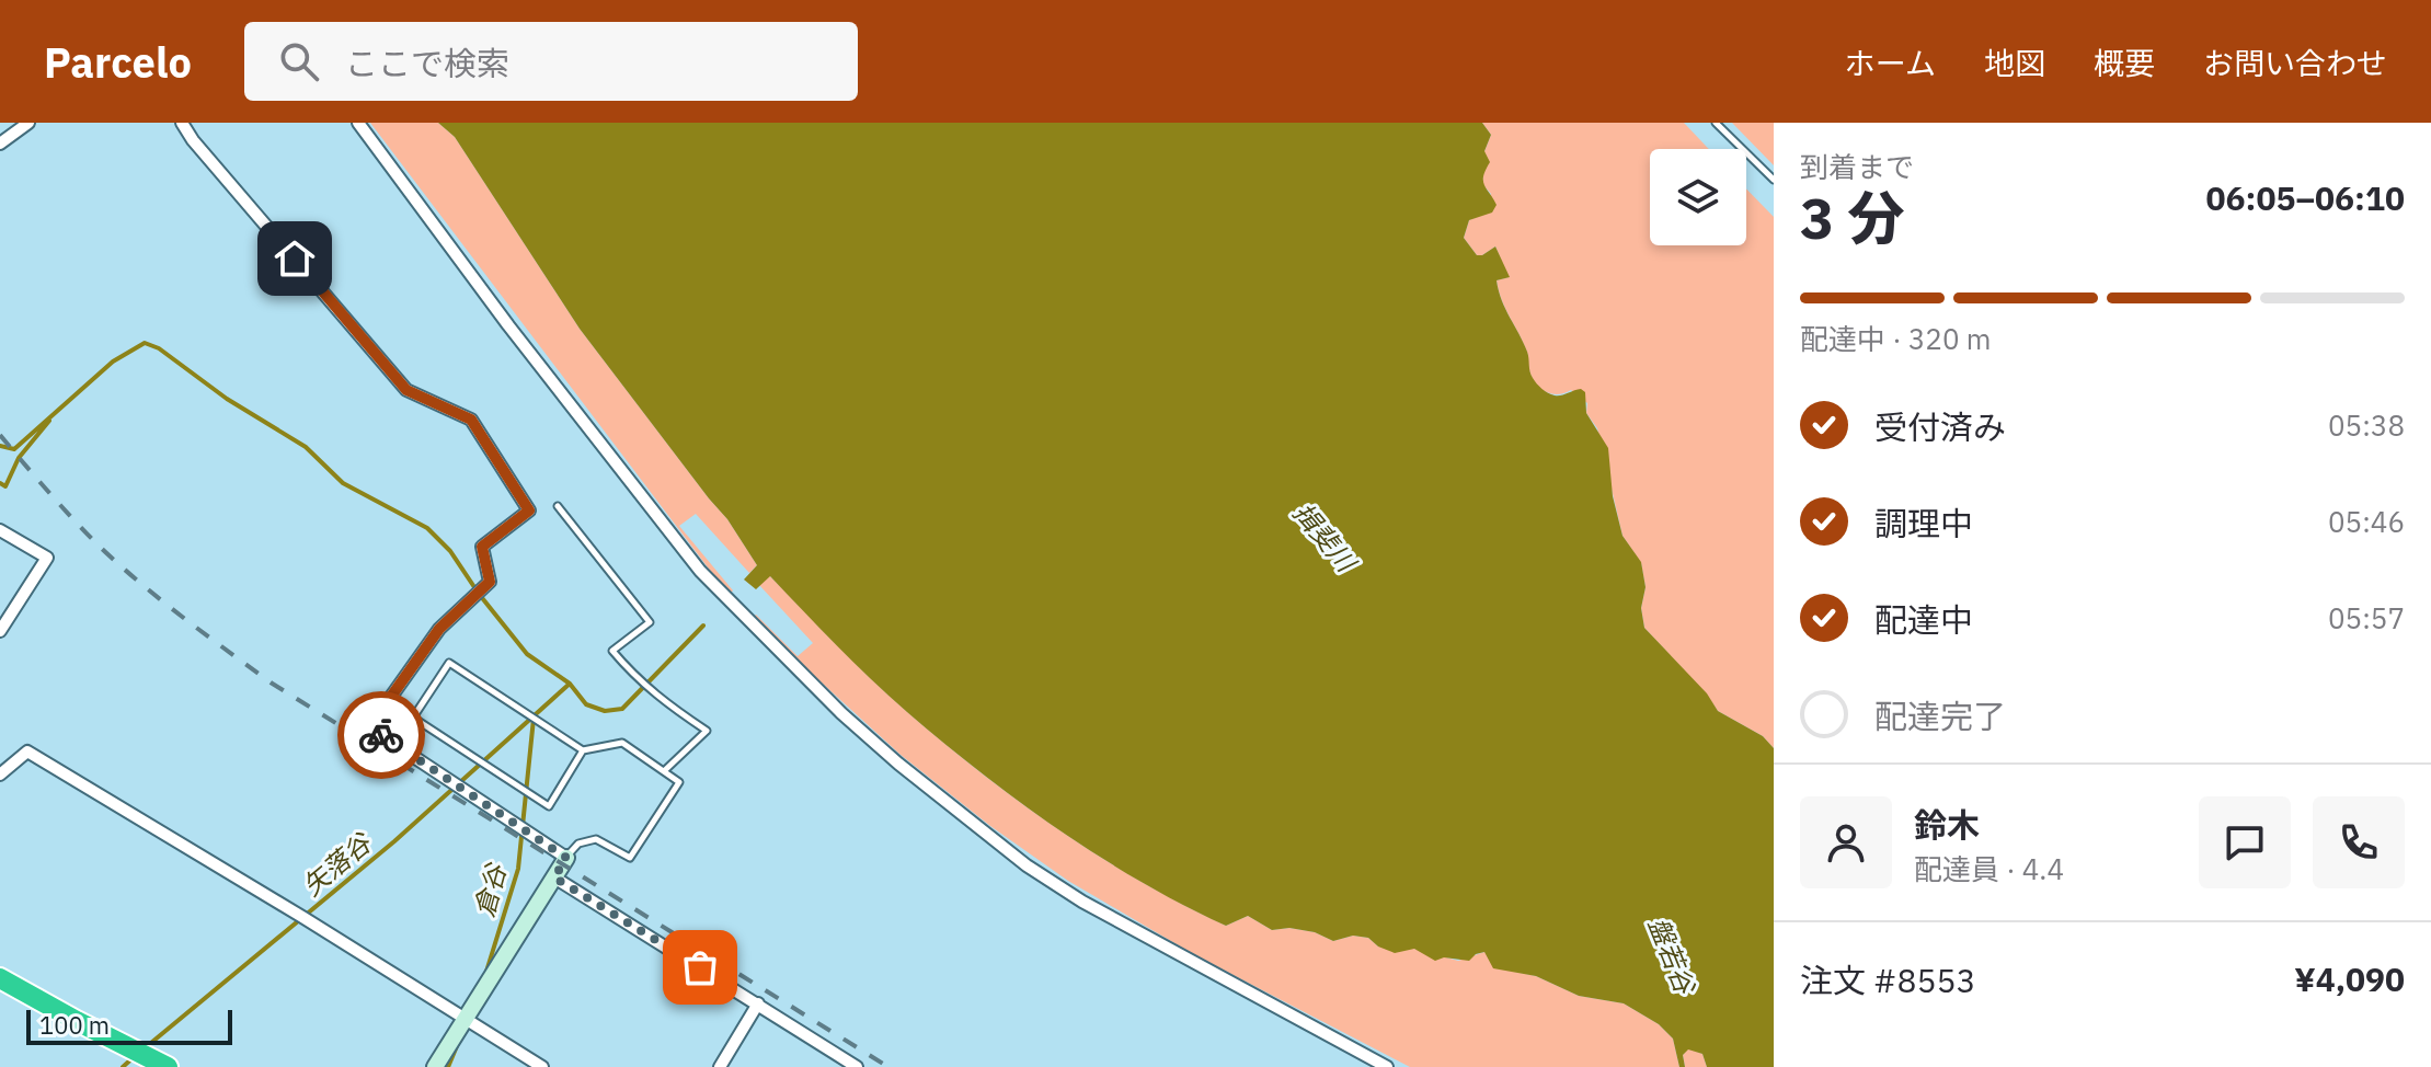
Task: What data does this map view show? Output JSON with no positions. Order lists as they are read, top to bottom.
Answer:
{
  "water": [
    "揖斐川",
    "矢落谷",
    "倉谷",
    "盤若谷"
  ],
  "scale_bar": "100 m",
  "page": {
    "header": "Parcelo",
    "search": "ここで検索",
    "nav": [
      "ホーム",
      "地図",
      "概要",
      "お問い合わせ"
    ],
    "heading": ["3 分", "到着まで", "06:05–06:10"],
    "panel": [
      "鈴木",
      "配達員 · 4.4",
      "注文 #8553",
      "¥4,090"
    ],
    "bar": "配達中 · 320 m",
    "list": [
      ["受付済み", "05:38"],
      ["調理中", "05:46"],
      ["配達中", "05:57"],
      "配達完了"
    ],
    "scale": "100 m"
  }
}
